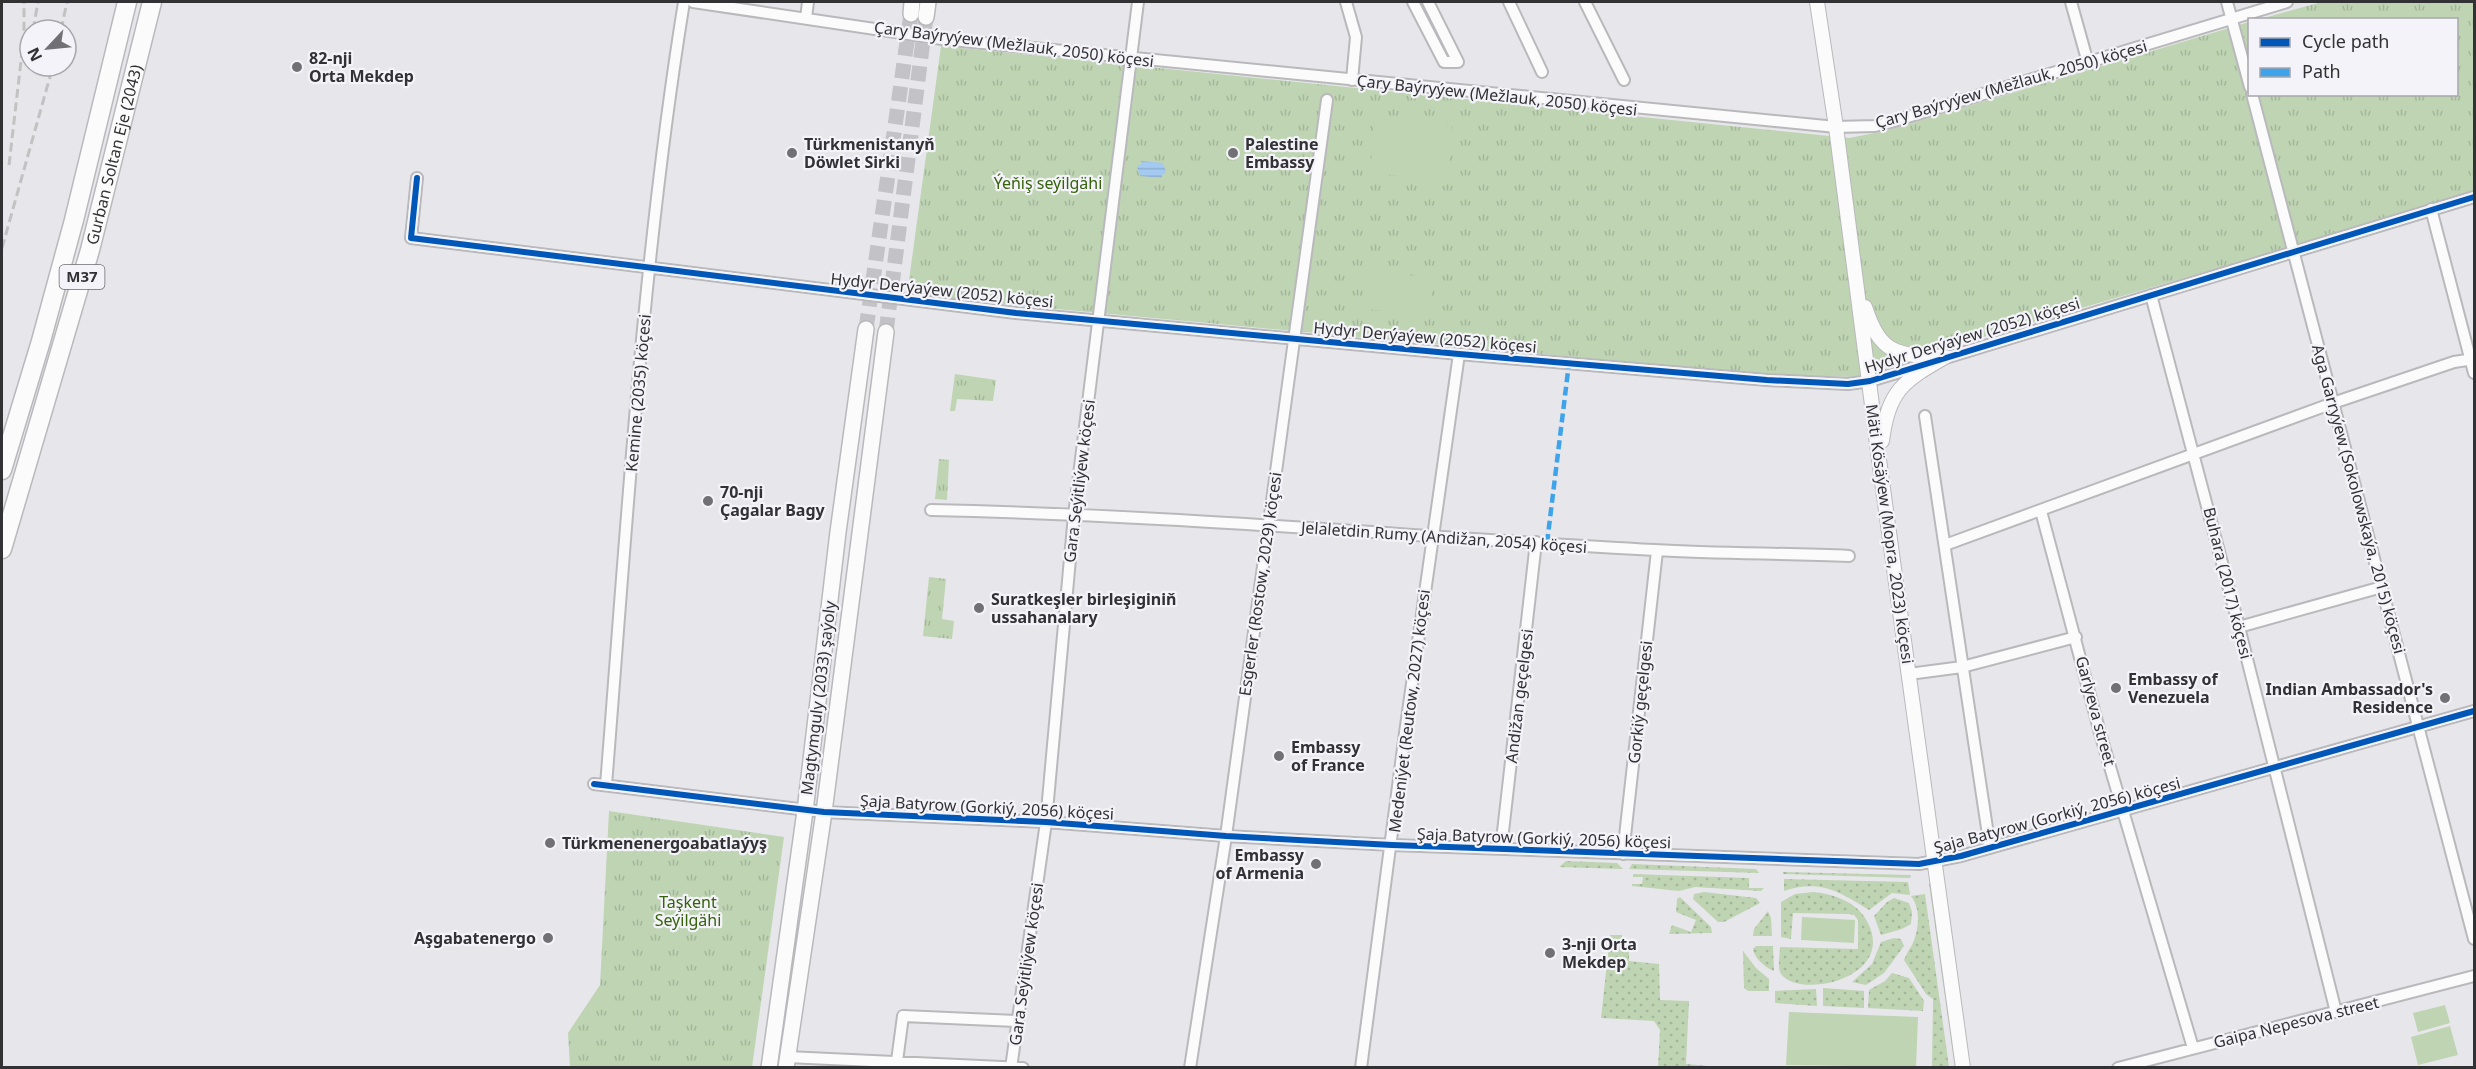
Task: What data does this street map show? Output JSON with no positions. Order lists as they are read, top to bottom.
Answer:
{
  "streets": {
    "highway": ["Gurban Soltan Eje (2043)", "M37"],
    "main road": ["Magtymguly (2033) şaýoly"],
    "street": [
      "Çary Baýryýew (Mežlauk, 2050) köçesi",
      "Hydyr Derýaýew (2052) köçesi",
      "Kemine (2035) köçesi",
      "Gara Seýitliýew köçesi",
      "Aga Garryýew (Sokolowskaýa, 2015) köçesi",
      "Mäti Kösäýew (Mopra, 2023) köçesi",
      "Jelaletdin Rumy (Andižan, 2054) köçesi",
      "Buhara (2017) köçesi",
      "Esgerler (Rostow, 2029) köçesi",
      "Andižan geçelgesi",
      "Gorkiý geçelgesi",
      "Medeniýet (Reutow, 2027) köçesi",
      "Garlyeva street",
      "Şaja Batyrow (Gorkiý, 2056) köçesi",
      "Gaipa Nepesova street"
    ]
  },
  "crossings": [
    ["Çary Baýryýew (Mežlauk, 2050) köçesi", "Gara Seýitliýew köçesi"],
    ["Çary Baýryýew (Mežlauk, 2050) köçesi", "Mäti Kösäýew (Mopra, 2023) köçesi"],
    ["Hydyr Derýaýew (2052) köçesi", "Kemine (2035) köçesi"],
    ["Hydyr Derýaýew (2052) köçesi", "Gara Seýitliýew köçesi"],
    ["Hydyr Derýaýew (2052) köçesi", "Aga Garryýew (Sokolowskaýa, 2015) köçesi"],
    ["Hydyr Derýaýew (2052) köçesi", "Mäti Kösäýew (Mopra, 2023) köçesi"],
    ["Hydyr Derýaýew (2052) köçesi", "Buhara (2017) köçesi"],
    ["Hydyr Derýaýew (2052) köçesi", "Esgerler (Rostow, 2029) köçesi"],
    ["Hydyr Derýaýew (2052) köçesi", "Medeniýet (Reutow, 2027) köçesi"],
    ["Kemine (2035) köçesi", "Şaja Batyrow (Gorkiý, 2056) köçesi"],
    ["Gara Seýitliýew köçesi", "Jelaletdin Rumy (Andižan, 2054) köçesi"],
    ["Gara Seýitliýew köçesi", "Şaja Batyrow (Gorkiý, 2056) köçesi"],
    ["Aga Garryýew (Sokolowskaýa, 2015) köçesi", "Şaja Batyrow (Gorkiý, 2056) köçesi"],
    ["Mäti Kösäýew (Mopra, 2023) köçesi", "Şaja Batyrow (Gorkiý, 2056) köçesi"],
    ["Jelaletdin Rumy (Andižan, 2054) köçesi", "Esgerler (Rostow, 2029) köçesi"],
    ["Jelaletdin Rumy (Andižan, 2054) köçesi", "Andižan geçelgesi"],
    ["Jelaletdin Rumy (Andižan, 2054) köçesi", "Gorkiý geçelgesi"],
    ["Jelaletdin Rumy (Andižan, 2054) köçesi", "Medeniýet (Reutow, 2027) köçesi"],
    ["Buhara (2017) köçesi", "Şaja Batyrow (Gorkiý, 2056) köçesi"],
    ["Buhara (2017) köçesi", "Gaipa Nepesova street"],
    ["Esgerler (Rostow, 2029) köçesi", "Şaja Batyrow (Gorkiý, 2056) köçesi"],
    ["Andižan geçelgesi", "Şaja Batyrow (Gorkiý, 2056) köçesi"],
    ["Magtymguly (2033) şaýoly", "Şaja Batyrow (Gorkiý, 2056) köçesi"],
    ["Gorkiý geçelgesi", "Şaja Batyrow (Gorkiý, 2056) köçesi"],
    ["Medeniýet (Reutow, 2027) köçesi", "Şaja Batyrow (Gorkiý, 2056) köçesi"],
    ["Garlyeva street", "Şaja Batyrow (Gorkiý, 2056) köçesi"],
    ["Garlyeva street", "Gaipa Nepesova street"]
  ],
  "parks": ["Ýeňiş seýilgähi", "Taşkent Seýilgähi"],
  "places": [
    "82-nji Orta Mekdep",
    "Türkmenistanyň Döwlet Sirki",
    "Palestine Embassy",
    "70-nji Çagalar Bagy",
    "Suratkeşler birleşiginiň ussahanalary",
    "Embassy of Venezuela",
    "Indian Ambassador's Residence",
    "Embassy of France",
    "Türkmenenergoabatlaýyş",
    "Embassy of Armenia",
    "Aşgabatenergo",
    "3-nji Orta Mekdep"
  ],
  "legend": ["Cycle path", "Path"],
  "north": "bottom left"
}
